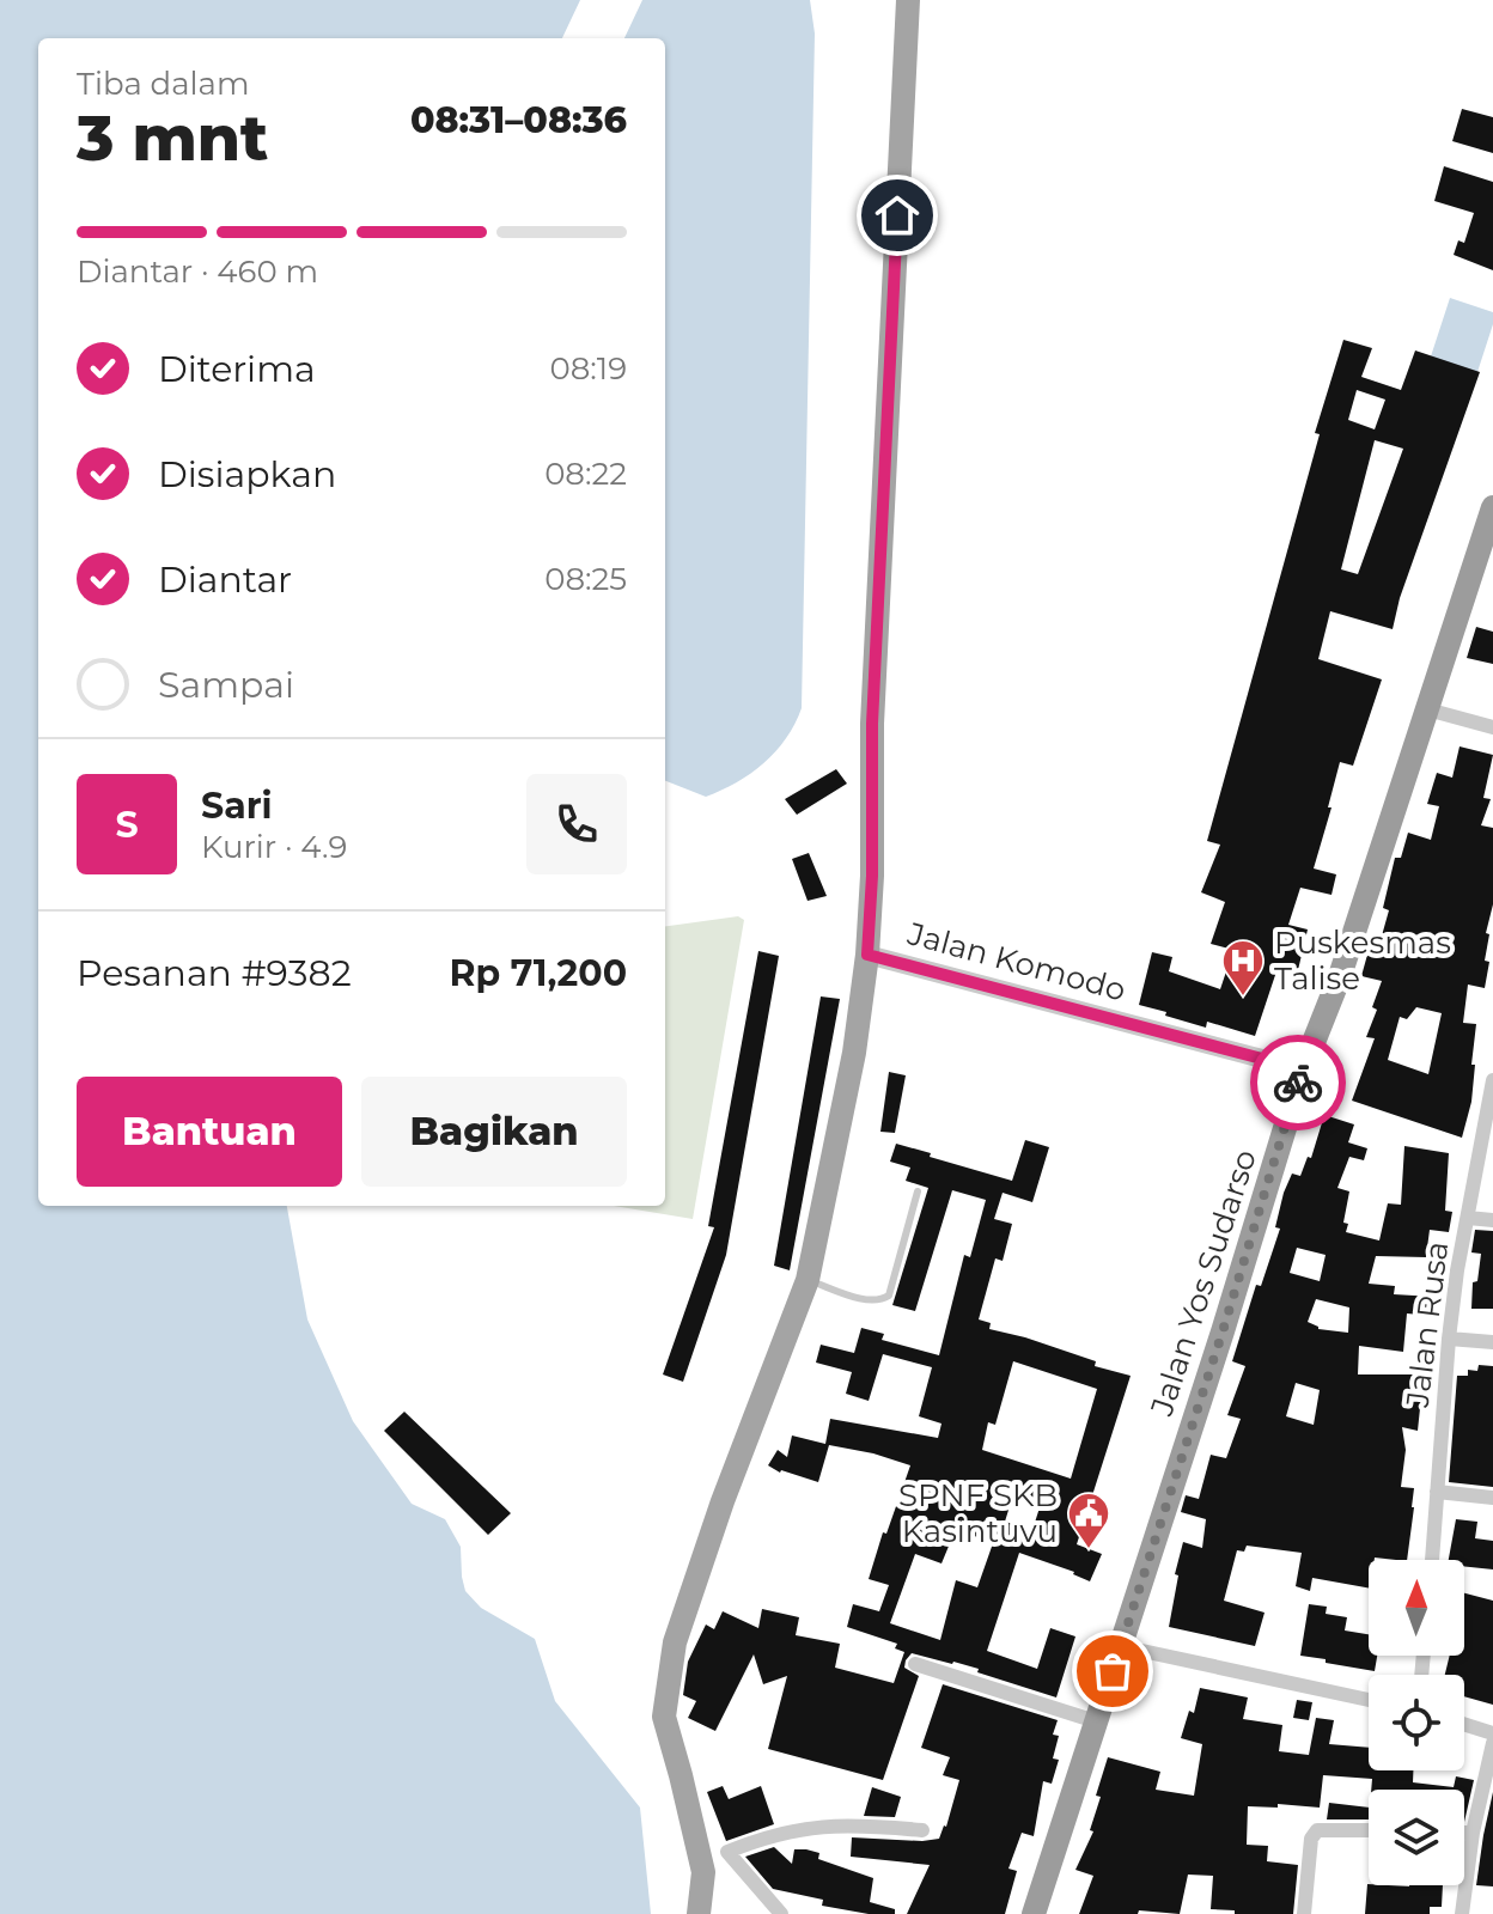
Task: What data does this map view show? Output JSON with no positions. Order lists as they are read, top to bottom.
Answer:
{
  "streets": {
    "highway": ["Jalan Yos Sudarso"],
    "main road": ["Jalan Komodo"],
    "street": ["Jalan Rusa"]
  },
  "crossings": [
    ["Jalan Komodo", "Jalan Yos Sudarso"]
  ],
  "places": {
    "hospital": ["Puskesmas Talise"],
    "public building": ["SPNF SKB Kasintuvu"]
  },
  "north": "top",
  "page": {
    "heading": ["3 mnt", "Tiba dalam", "08:31–08:36"],
    "panel": [
      "Sari",
      "Kurir · 4.9",
      "Pesanan #9382",
      "Rp 71,200"
    ],
    "bar": "Diantar · 460 m",
    "list": [
      ["Diterima", "08:19"],
      ["Disiapkan", "08:22"],
      ["Diantar", "08:25"],
      "Sampai"
    ],
    "round": "S",
    "buttons": ["Bantuan", "Bagikan"]
  }
}
